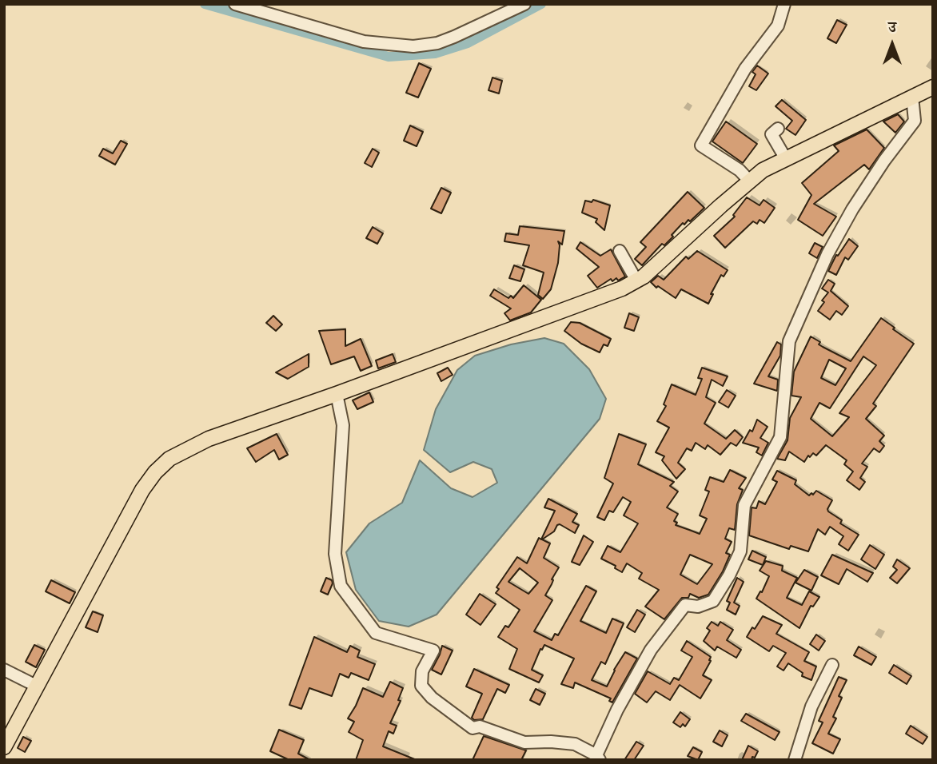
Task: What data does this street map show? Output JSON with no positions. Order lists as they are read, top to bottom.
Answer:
{
  "north": "top"
}
